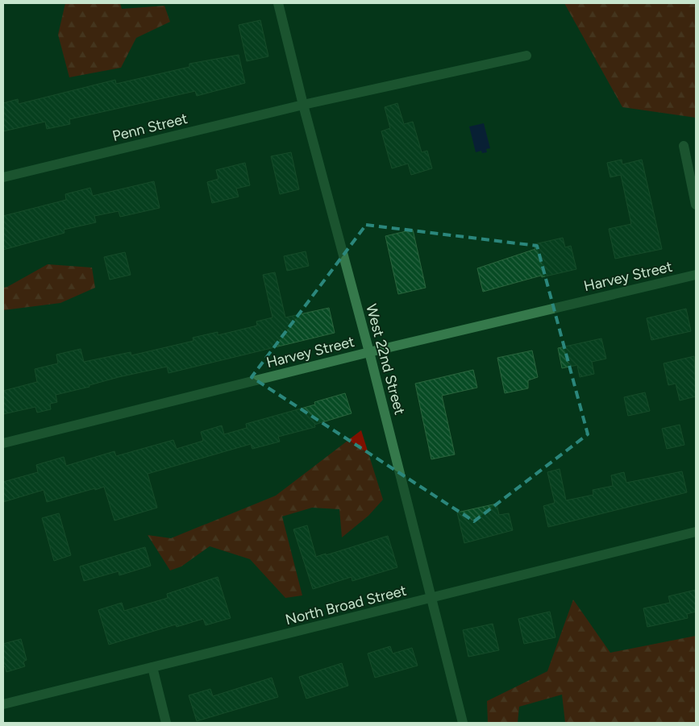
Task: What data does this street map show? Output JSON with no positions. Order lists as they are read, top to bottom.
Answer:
{
  "streets": {
    "street": [
      "Penn Street",
      "Harvey Street",
      "West 22nd Street",
      "North Broad Street"
    ]
  },
  "crossings": [
    ["Penn Street", "West 22nd Street"],
    ["Harvey Street", "West 22nd Street"],
    ["West 22nd Street", "North Broad Street"]
  ]
}
